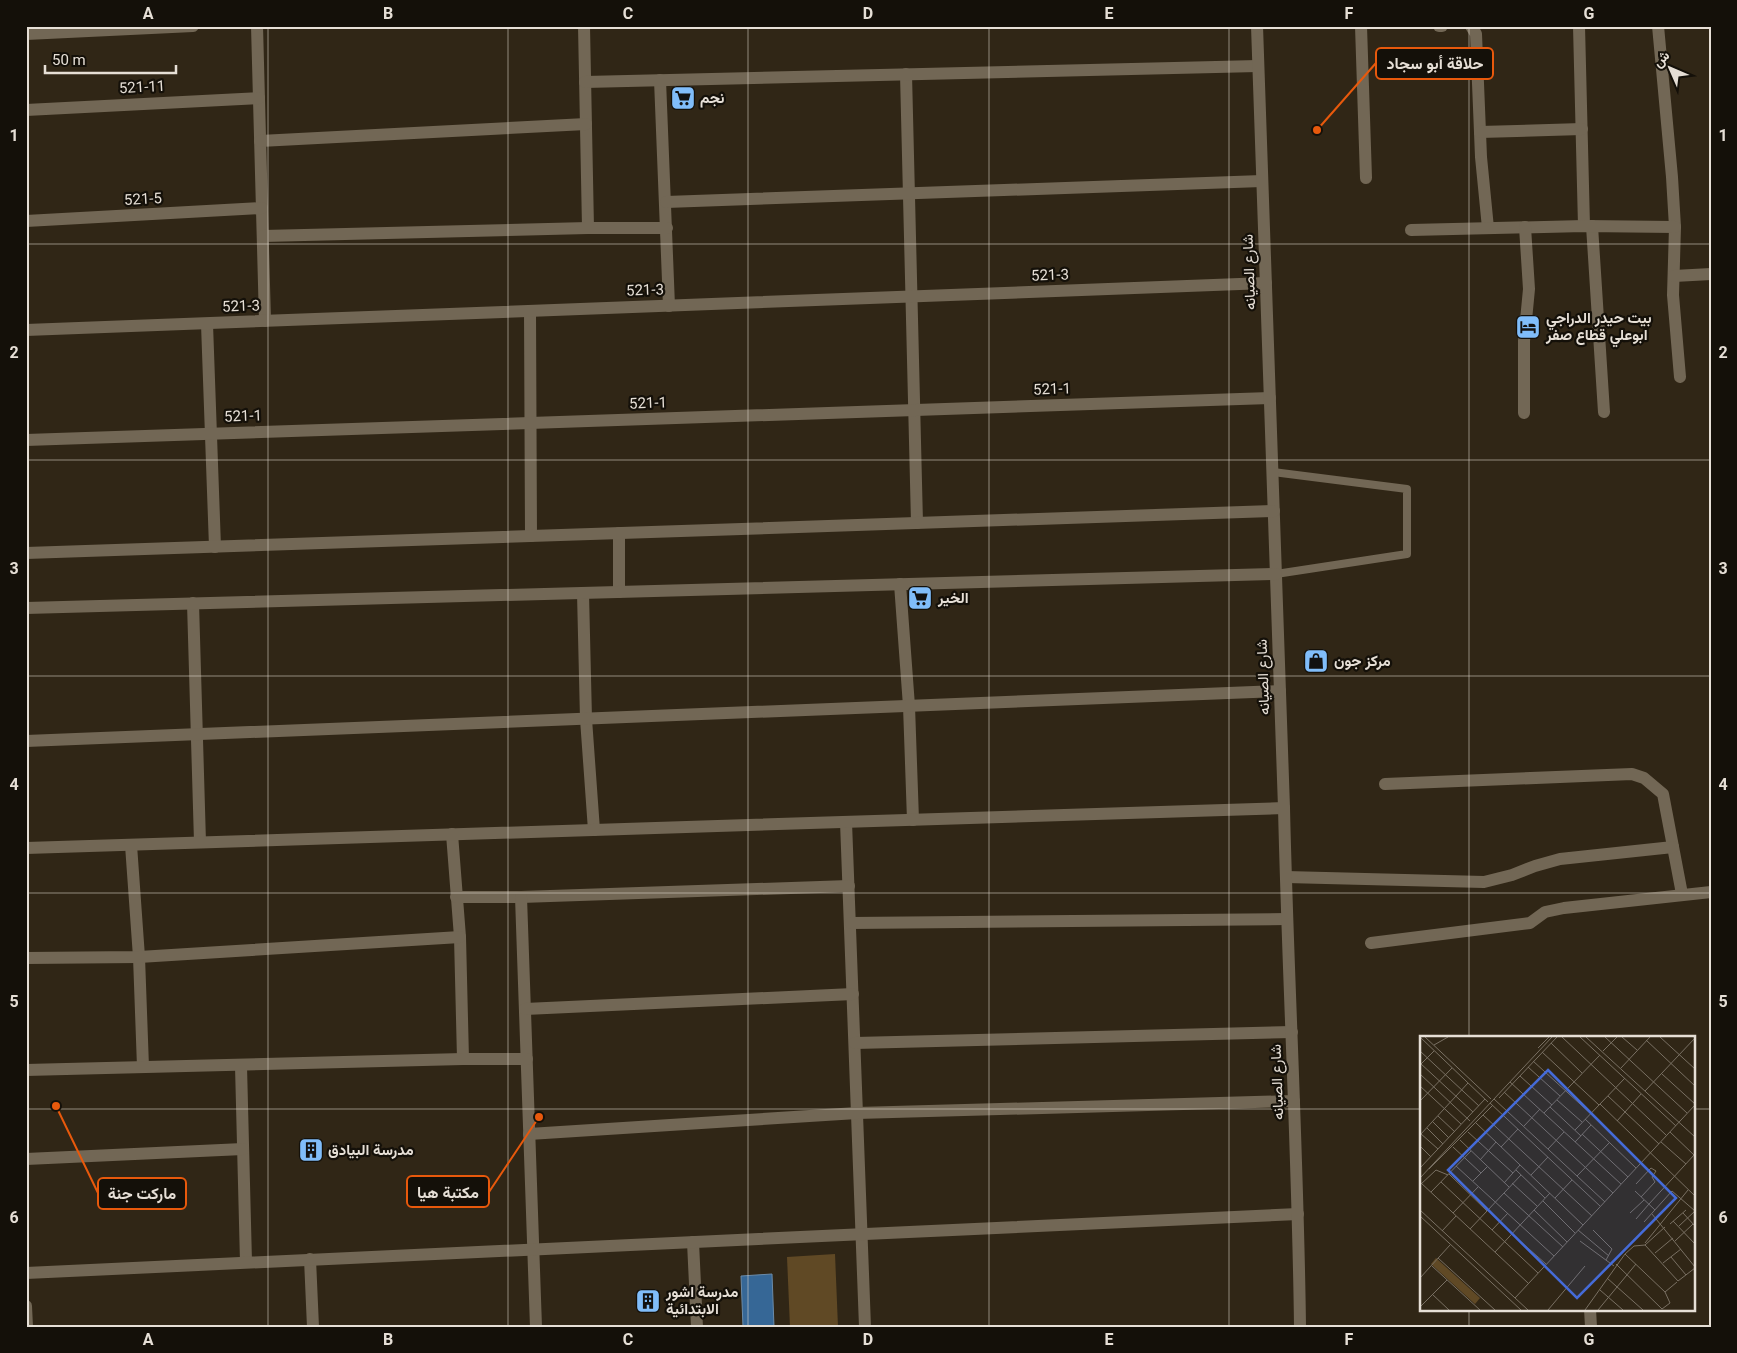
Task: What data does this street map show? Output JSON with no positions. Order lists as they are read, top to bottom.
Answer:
{
  "streets": {
    "street": [
      "521-11",
      "521-5",
      "شارع الصيانه",
      "521-3",
      "521-1"
    ]
  },
  "crossings": [
    ["شارع الصيانه", "521-3"],
    ["شارع الصيانه", "521-1"]
  ],
  "places": {
    "supermarket": ["نجم", "الخير"],
    "other": ["حلاقة أبو سجاد", "ماركت جنة", "مكتبة هيا"],
    "hotel": ["بيت حيدر الدراجي ابوعلي قطاع صفر"],
    "shop": ["مركز جون"],
    "building": ["مدرسة البيادق", "مدرسة اشور الابتدائية"]
  },
  "scale_bar": "50 m",
  "north": "top left",
  "grid": {
    "columns": [
      "A",
      "B",
      "C",
      "D",
      "E",
      "F",
      "G"
    ],
    "rows": [
      "1",
      "2",
      "3",
      "4",
      "5",
      "6"
    ]
  }
}
